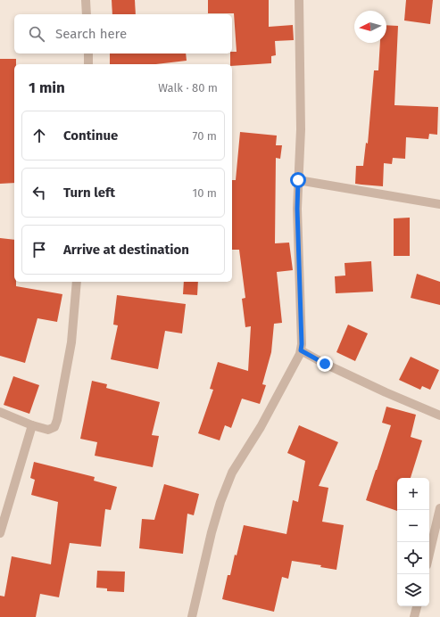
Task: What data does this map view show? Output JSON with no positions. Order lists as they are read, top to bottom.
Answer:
{
  "north": "left",
  "page": {
    "search": "Search here",
    "heading": ["1 min", "Walk · 80 m"],
    "list": [
      ["Continue", "70 m"],
      ["Turn left", "10 m"],
      "Arrive at destination"
    ],
    "map_buttons": ["+", "−"]
  }
}
